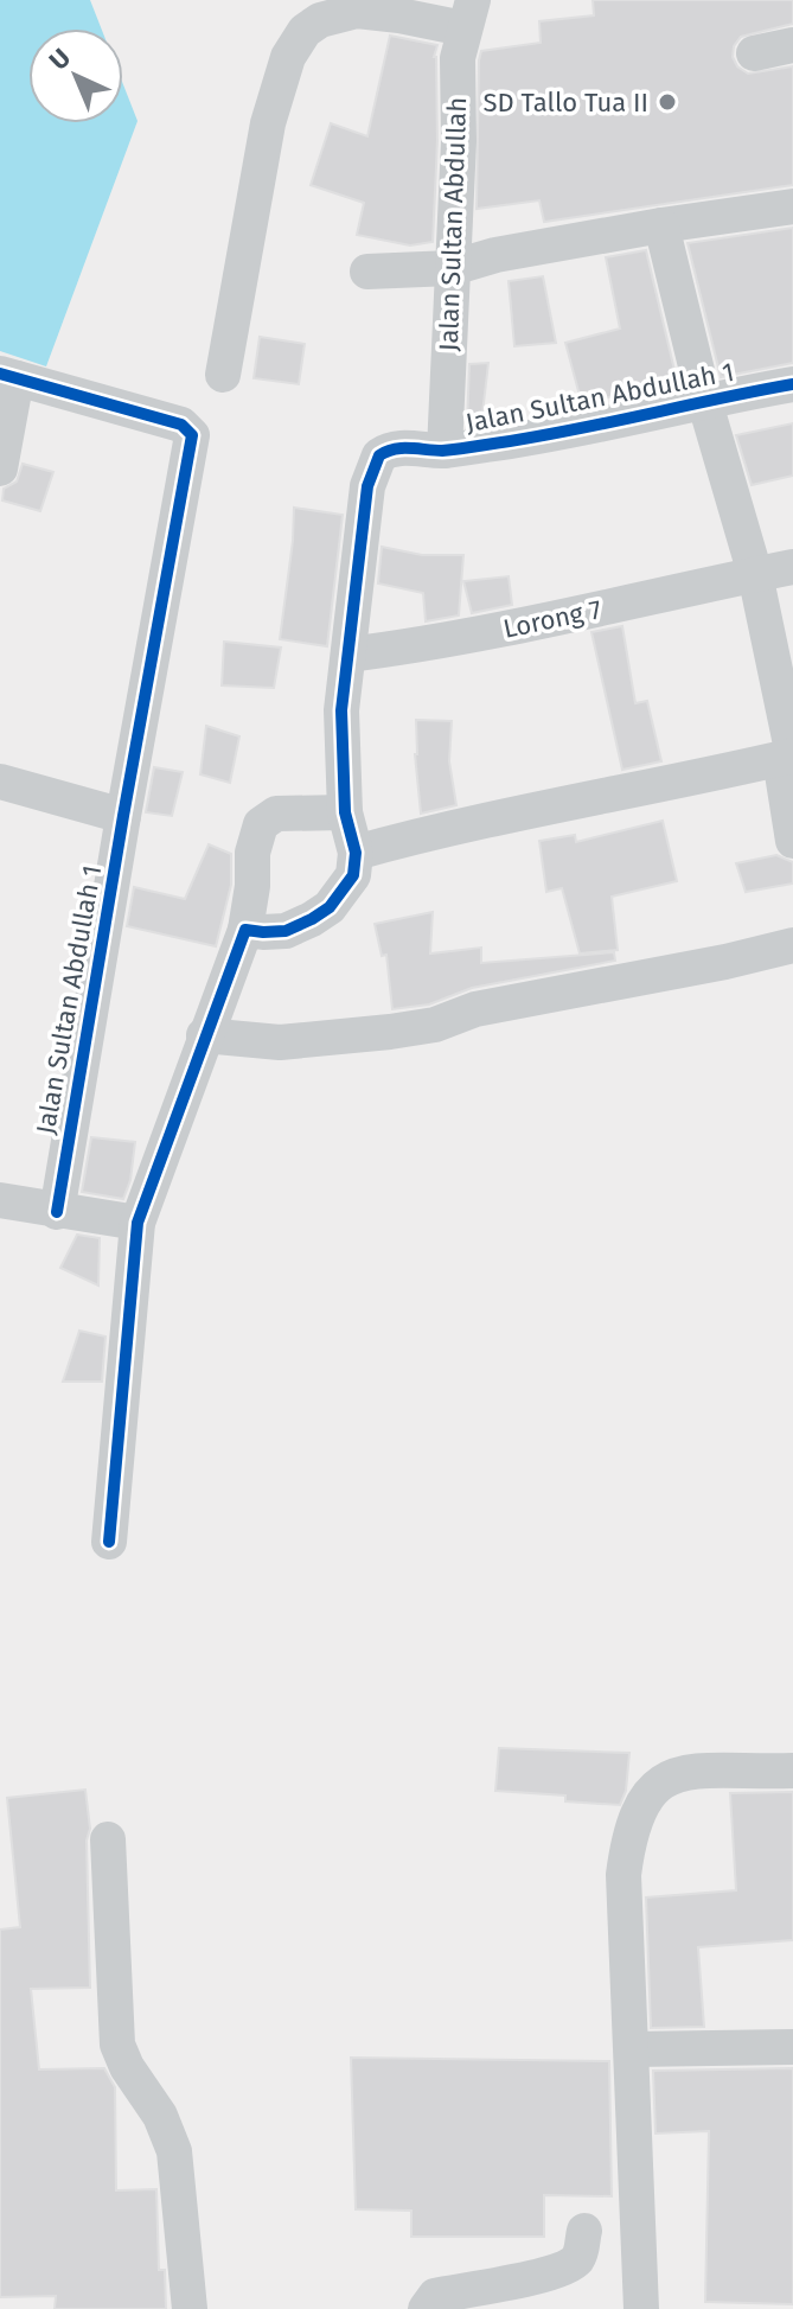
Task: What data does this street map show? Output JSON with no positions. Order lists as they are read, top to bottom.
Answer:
{
  "streets": {
    "street": ["Jalan Sultan Abdullah", "Jalan Sultan Abdullah 1", "Lorong 7"]
  },
  "crossings": [
    ["Jalan Sultan Abdullah", "Jalan Sultan Abdullah 1"],
    ["Jalan Sultan Abdullah 1", "Lorong 7"]
  ],
  "places": ["SD Tallo Tua II"],
  "north": "top left"
}
